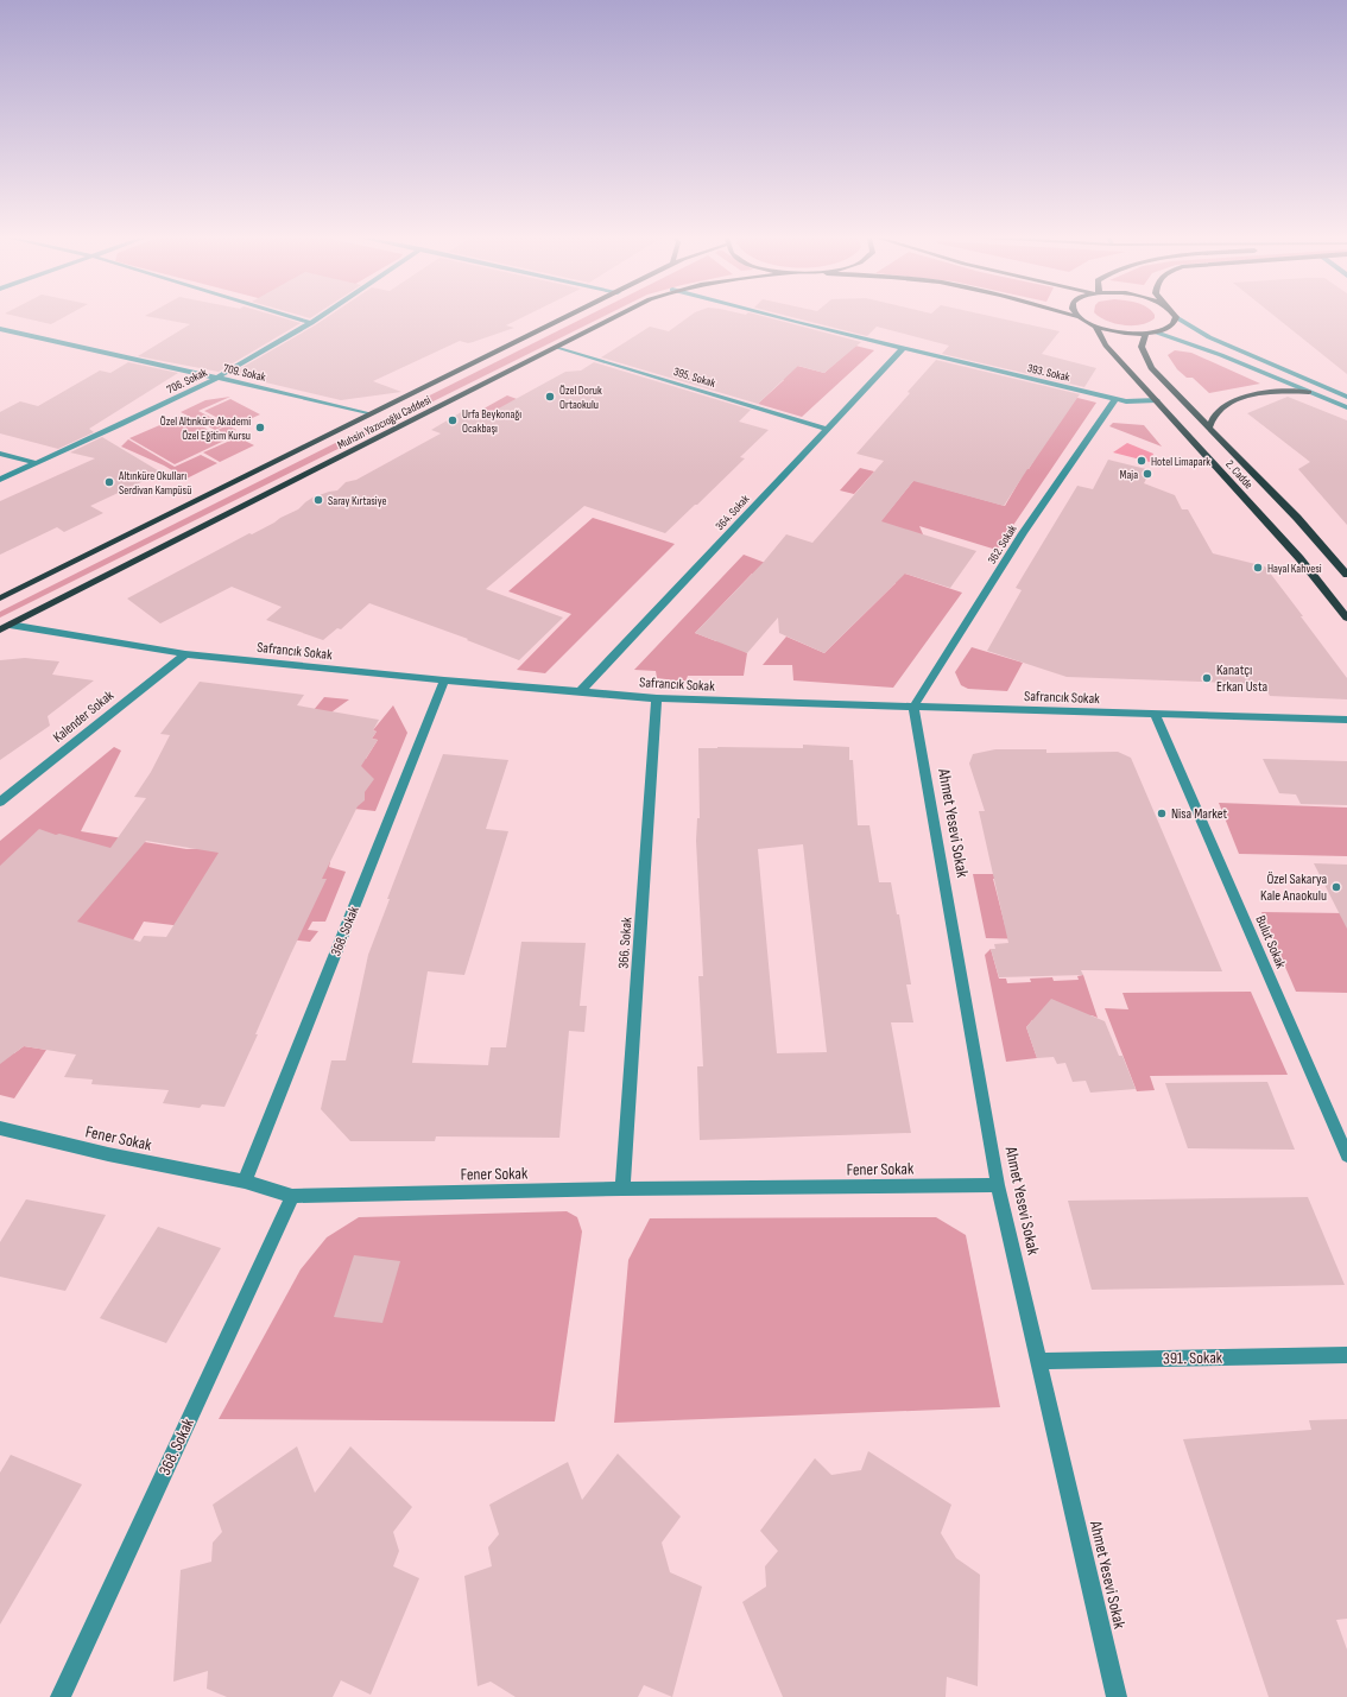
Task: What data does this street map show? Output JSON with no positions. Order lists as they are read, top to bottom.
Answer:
{
  "streets": {
    "main road": ["Muhsin Yazıcıoğlu Caddesi", "2. Cadde"],
    "street": [
      "709. Sokak",
      "393. Sokak",
      "395. Sokak",
      "706. Sokak",
      "364. Sokak",
      "362. Sokak",
      "Safrancık Sokak",
      "Kalender Sokak",
      "Ahmet Yesevi Sokak",
      "368. Sokak",
      "Bulut Sokak",
      "366. Sokak",
      "Fener Sokak",
      "391. Sokak"
    ]
  },
  "crossings": [
    ["709. Sokak", "706. Sokak"],
    ["709. Sokak", "Muhsin Yazıcıoğlu Caddesi"],
    ["393. Sokak", "2. Cadde"],
    ["393. Sokak", "364. Sokak"],
    ["393. Sokak", "362. Sokak"],
    ["395. Sokak", "Muhsin Yazıcıoğlu Caddesi"],
    ["395. Sokak", "364. Sokak"],
    ["Muhsin Yazıcıoğlu Caddesi", "Safrancık Sokak"],
    ["364. Sokak", "Safrancık Sokak"],
    ["362. Sokak", "Safrancık Sokak"],
    ["362. Sokak", "Ahmet Yesevi Sokak"],
    ["Safrancık Sokak", "Kalender Sokak"],
    ["Safrancık Sokak", "Ahmet Yesevi Sokak"],
    ["Safrancık Sokak", "368. Sokak"],
    ["Safrancık Sokak", "Bulut Sokak"],
    ["Safrancık Sokak", "366. Sokak"],
    ["Ahmet Yesevi Sokak", "Fener Sokak"],
    ["Ahmet Yesevi Sokak", "391. Sokak"],
    ["368. Sokak", "Fener Sokak"],
    ["366. Sokak", "Fener Sokak"]
  ],
  "places": [
    "Özel Doruk Ortaokulu",
    "Urfa Beykonağı Ocakbaşı",
    "Özel Altınküre Akademi Özel Eğitim Kursu",
    "Hotel Limapark",
    "Maja",
    "Altınküre Okulları Serdivan Kampüsü",
    "Saray Kırtasiye",
    "Hayal Kahvesi",
    "Kanatçı Erkan Usta",
    "Nisa Market",
    "Özel Sakarya Kale Anaokulu"
  ]
}
